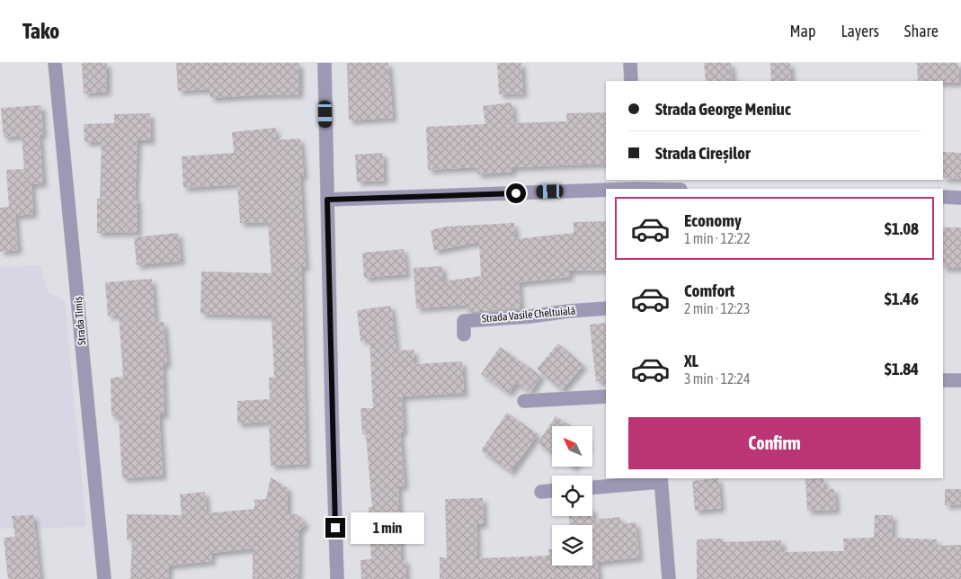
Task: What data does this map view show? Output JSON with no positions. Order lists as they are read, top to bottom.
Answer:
{
  "streets": {
    "street": ["Strada Vasile Cheltuială", "Strada Timiș"]
  },
  "north": "top left",
  "page": {
    "header": "Tako",
    "nav": ["Map", "Layers", "Share"],
    "banner": ["Strada George Meniuc", "Strada Cireșilor"],
    "list": [
      {
        "name": "Economy",
        "note": "1 min · 12:22",
        "value": "$1.08"
      },
      {
        "name": "Comfort",
        "note": "2 min · 12:23",
        "value": "$1.46"
      },
      {
        "name": "XL",
        "note": "3 min · 12:24",
        "value": "$1.84"
      }
    ],
    "buttons": "Confirm",
    "bubble": "1 min"
  }
}
